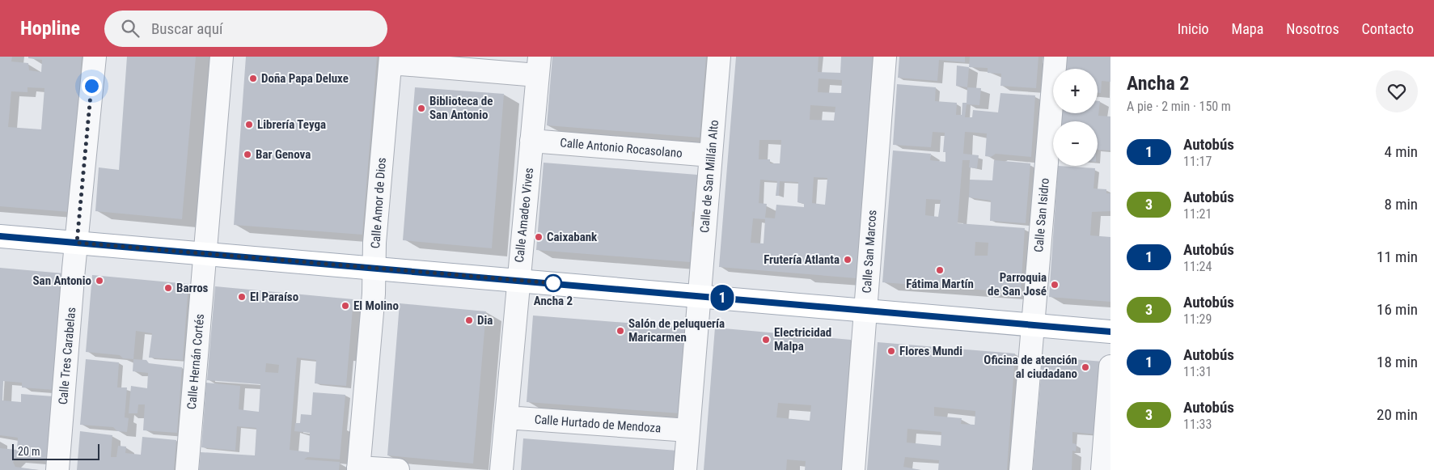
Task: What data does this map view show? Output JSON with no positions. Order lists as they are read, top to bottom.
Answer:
{
  "streets": {
    "street": [
      "Calle Antonio Rocasolano",
      "Calle de San Millán Alto",
      "Calle Amor de Dios",
      "Calle Amadeo Vives",
      "Calle San Isidro",
      "Calle San Marcos",
      "Calle Tres Carabelas",
      "Calle Hernán Cortés",
      "Calle Hurtado de Mendoza"
    ]
  },
  "crossings": [
    ["Calle Antonio Rocasolano", "Calle de San Millán Alto"],
    ["Calle Antonio Rocasolano", "Calle Amadeo Vives"],
    ["Calle de San Millán Alto", "Calle Hurtado de Mendoza"],
    ["Calle Amadeo Vives", "Calle Hurtado de Mendoza"]
  ],
  "places": [
    "Doña Papa Deluxe",
    "Biblioteca de San Antonio",
    "Librería Teyga",
    "Bar Genova",
    "Caixabank",
    "Frutería Atlanta",
    "Fátima Martín",
    "San Antonio",
    "Ancha 2",
    "Parroquia de San José",
    "Barros",
    "El Paraíso",
    "El Molino",
    "Dia",
    "Salón de peluquería Maricarmen",
    "Electricidad Malpa",
    "Flores Mundi",
    "Oficina de atención al ciudadano"
  ],
  "lines": ["bus line 1"],
  "scale_bar": "20 m",
  "page": {
    "header": "Hopline",
    "search": "Buscar aquí",
    "nav": [
      "Inicio",
      "Mapa",
      "Nosotros",
      "Contacto"
    ],
    "on_map": "1",
    "heading": ["Ancha 2", "A pie · 2 min · 150 m"],
    "map_buttons": ["+", "−"],
    "list": [
      {
        "mark": "1",
        "name": "Autobús",
        "note": "11:17",
        "value": "4 min"
      },
      {
        "mark": "3",
        "name": "Autobús",
        "note": "11:21",
        "value": "8 min"
      },
      {
        "mark": "1",
        "name": "Autobús",
        "note": "11:24",
        "value": "11 min"
      },
      {
        "mark": "3",
        "name": "Autobús",
        "note": "11:29",
        "value": "16 min"
      },
      {
        "mark": "1",
        "name": "Autobús",
        "note": "11:31",
        "value": "18 min"
      },
      {
        "mark": "3",
        "name": "Autobús",
        "note": "11:33",
        "value": "20 min"
      }
    ],
    "scale": "20 m"
  }
}
